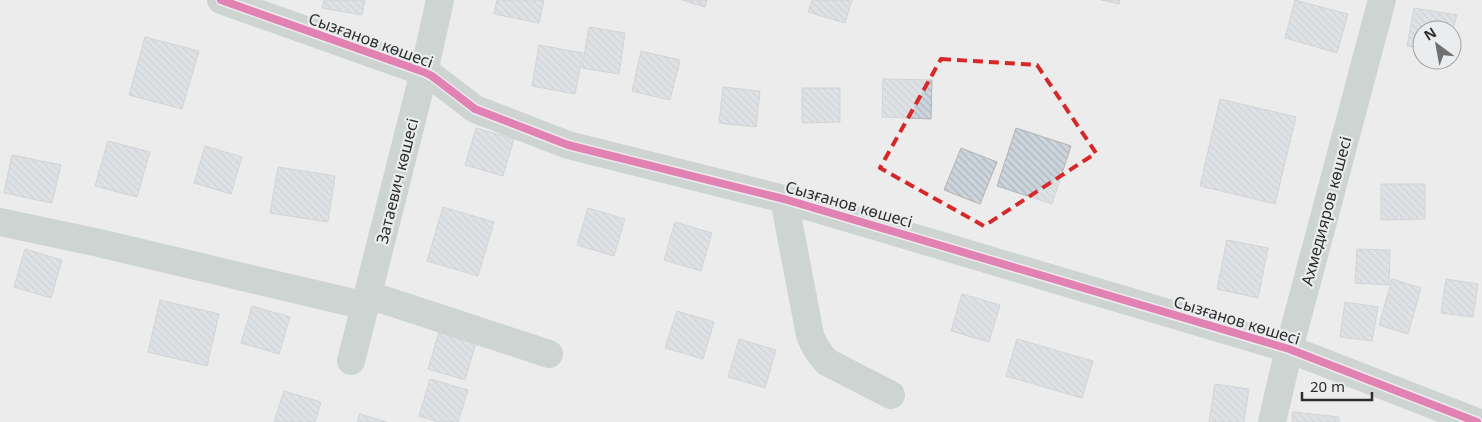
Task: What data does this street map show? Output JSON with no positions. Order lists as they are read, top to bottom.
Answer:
{
  "streets": {
    "street": ["Сызғанов көшесі", "Затаевич көшесі", "Ахмедияров көшесі"]
  },
  "crossings": [
    ["Сызғанов көшесі", "Затаевич көшесі"],
    ["Сызғанов көшесі", "Ахмедияров көшесі"]
  ],
  "scale_bar": "20 m",
  "north": "top left"
}
